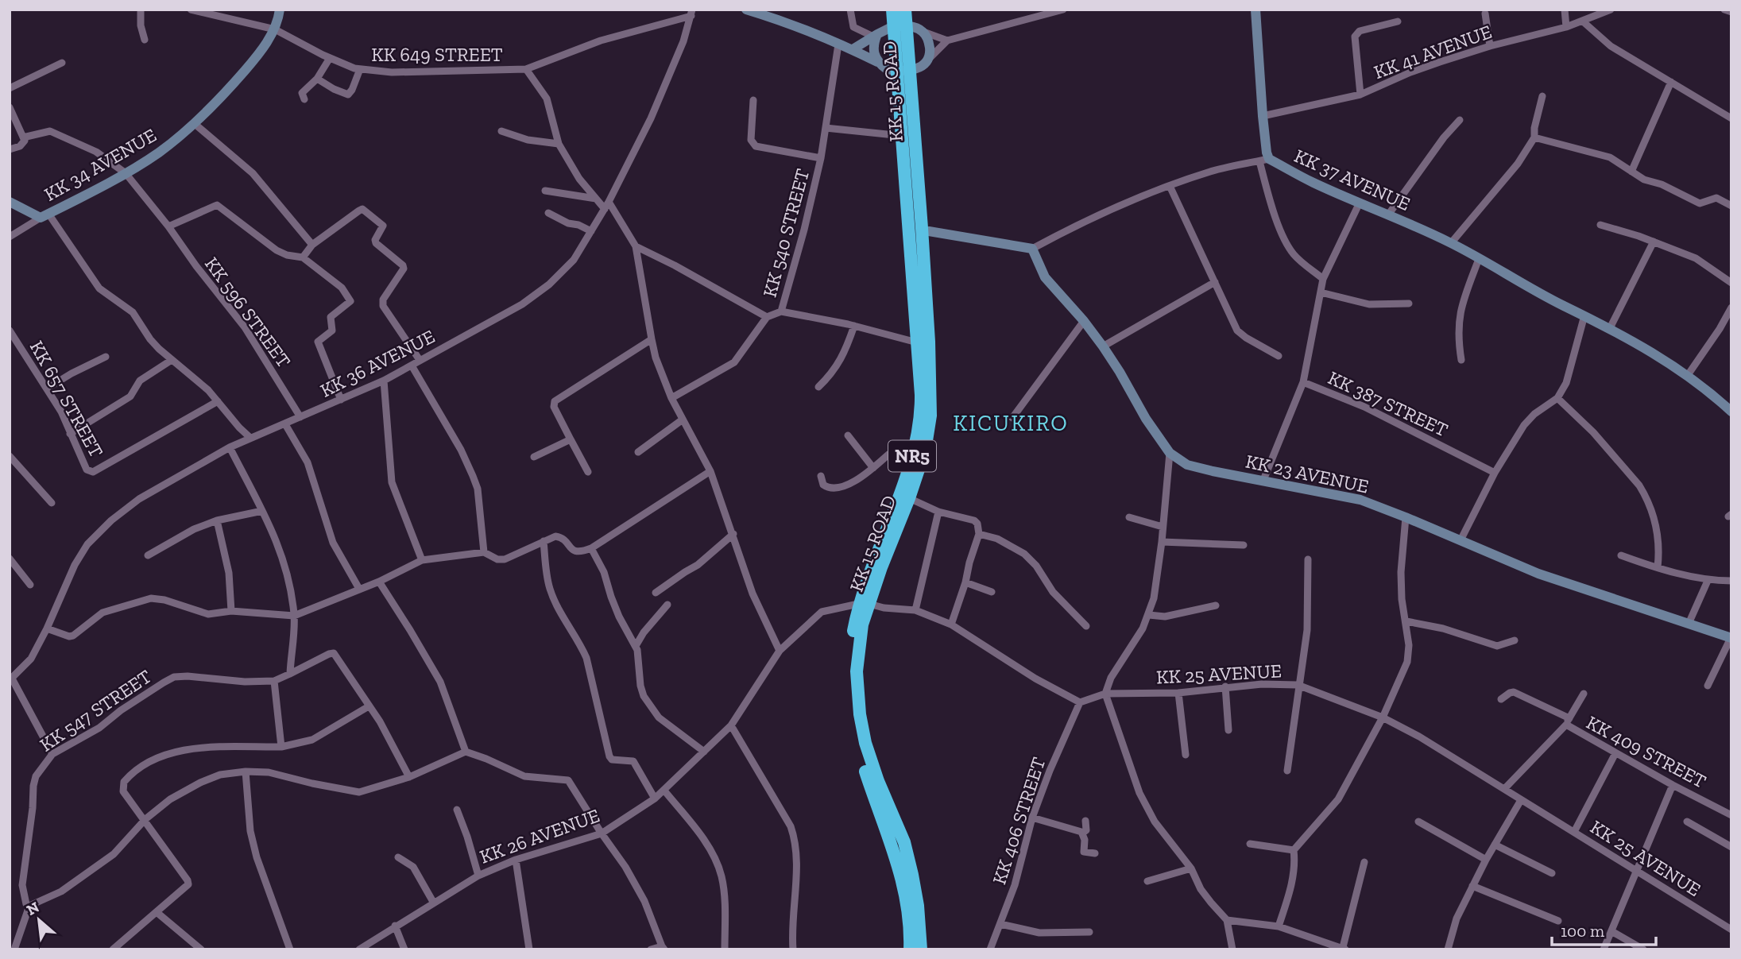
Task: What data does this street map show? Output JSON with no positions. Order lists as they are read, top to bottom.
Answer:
{
  "streets": {
    "highway": ["KK 15 ROAD", "NR5"],
    "main road": ["KK 34 AVENUE", "KK 37 AVENUE", "KK 23 AVENUE"],
    "street": [
      "KK 41 AVENUE",
      "KK 649 STREET",
      "KK 540 STREET",
      "KK 596 STREET",
      "KK 36 AVENUE",
      "KK 657 STREET",
      "KK 387 STREET",
      "KK 25 AVENUE",
      "KK 547 STREET",
      "KK 409 STREET",
      "KK 406 STREET",
      "KK 26 AVENUE"
    ]
  },
  "crossings": [
    ["KK 649 STREET", "KK 34 AVENUE"],
    ["KK 649 STREET", "KK 36 AVENUE"],
    ["KK 15 ROAD", "KK 26 AVENUE"],
    ["KK 34 AVENUE", "KK 596 STREET"],
    ["KK 596 STREET", "KK 36 AVENUE"],
    ["KK 387 STREET", "KK 23 AVENUE"],
    ["KK 25 AVENUE", "KK 409 STREET"],
    ["KK 25 AVENUE", "KK 406 STREET"]
  ],
  "districts": ["KICUKIRO"],
  "scale_bar": "100 m",
  "north": "top left"
}
